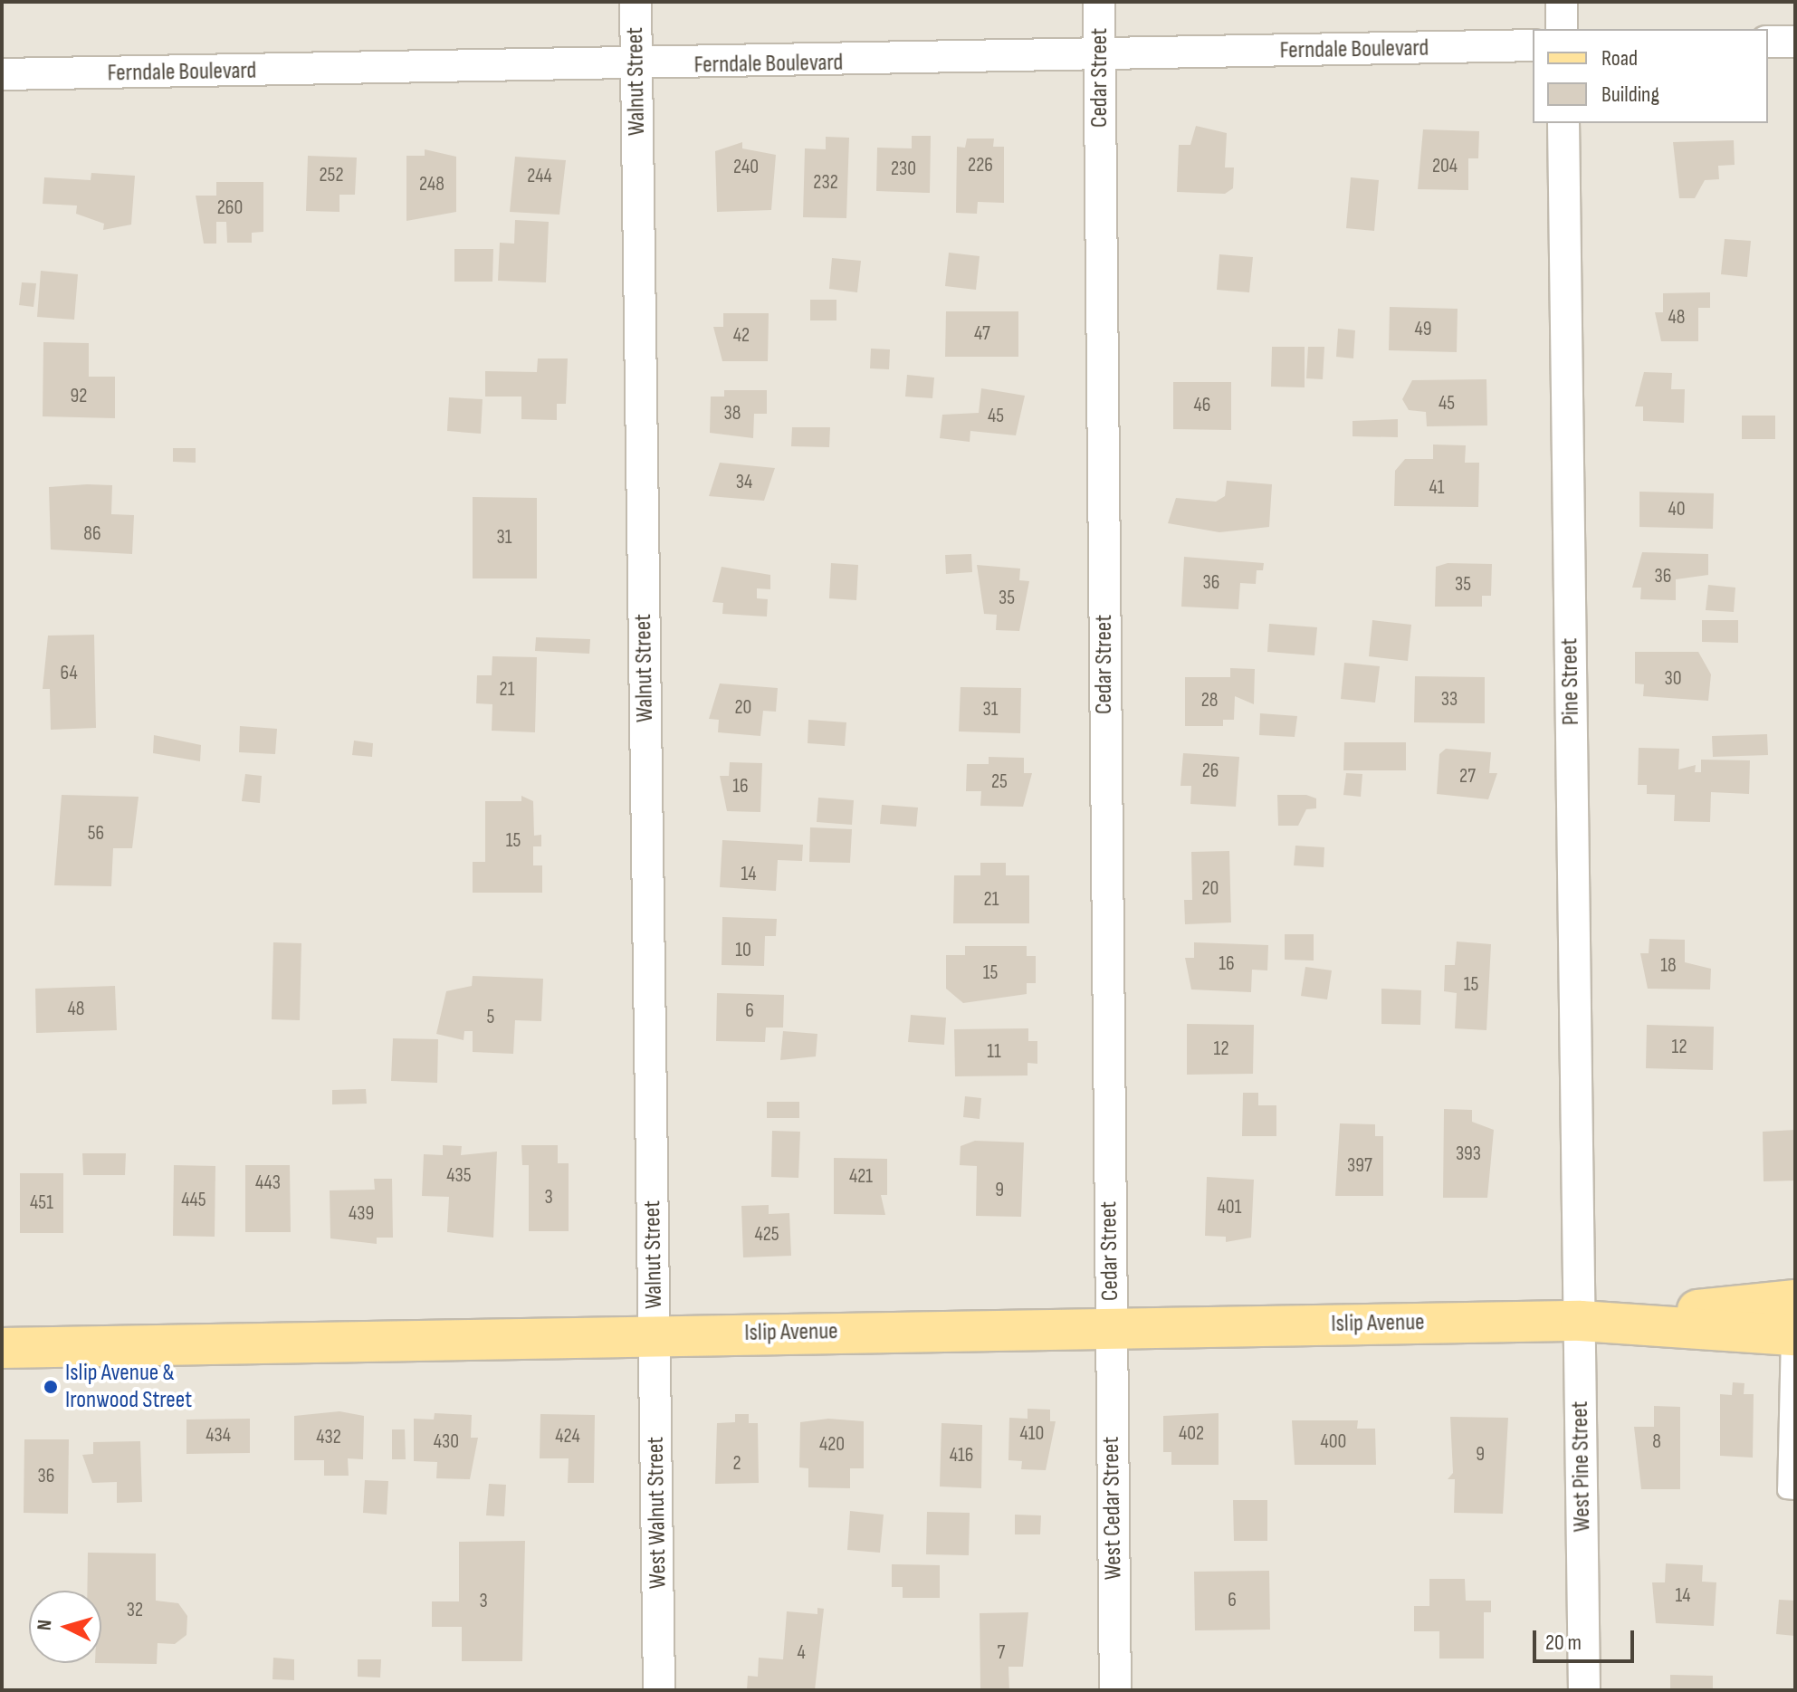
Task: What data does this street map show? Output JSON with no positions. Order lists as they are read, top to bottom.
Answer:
{
  "streets": {
    "main road": ["Islip Avenue"],
    "street": [
      "Ferndale Boulevard",
      "Cedar Street",
      "Walnut Street",
      "Pine Street",
      "West Pine Street",
      "West Cedar Street",
      "West Walnut Street"
    ]
  },
  "crossings": [
    ["Ferndale Boulevard", "Cedar Street"],
    ["Ferndale Boulevard", "Walnut Street"],
    ["Cedar Street", "Islip Avenue"],
    ["Cedar Street", "West Cedar Street"],
    ["Walnut Street", "Islip Avenue"],
    ["Walnut Street", "West Walnut Street"],
    ["Pine Street", "West Pine Street"],
    ["Islip Avenue", "West Pine Street"],
    ["Islip Avenue", "West Cedar Street"],
    ["Islip Avenue", "West Walnut Street"]
  ],
  "places": ["Islip Avenue & Ironwood Street"],
  "house_numbers": [
    "226",
    "204",
    "240",
    "230",
    "252",
    "244",
    "232",
    "248",
    "260",
    "48",
    "49",
    "47",
    "42",
    "92",
    "45",
    "46",
    "38",
    "45",
    "34",
    "41",
    "40",
    "86",
    "31",
    "36",
    "36",
    "35",
    "35",
    "64",
    "30",
    "21",
    "33",
    "28",
    "20",
    "31",
    "26",
    "27",
    "25",
    "16",
    "56",
    "15",
    "14",
    "20",
    "21",
    "10",
    "16",
    "18",
    "15",
    "15",
    "48",
    "6",
    "5",
    "12",
    "12",
    "11",
    "393",
    "397",
    "435",
    "421",
    "443",
    "9",
    "3",
    "445",
    "451",
    "401",
    "439",
    "425",
    "410",
    "402",
    "434",
    "424",
    "432",
    "430",
    "400",
    "8",
    "420",
    "9",
    "416",
    "2",
    "36",
    "14",
    "6",
    "3",
    "32",
    "4",
    "7"
  ],
  "legend": ["Road", "Building"],
  "scale_bar": "20 m",
  "north": "left"
}
